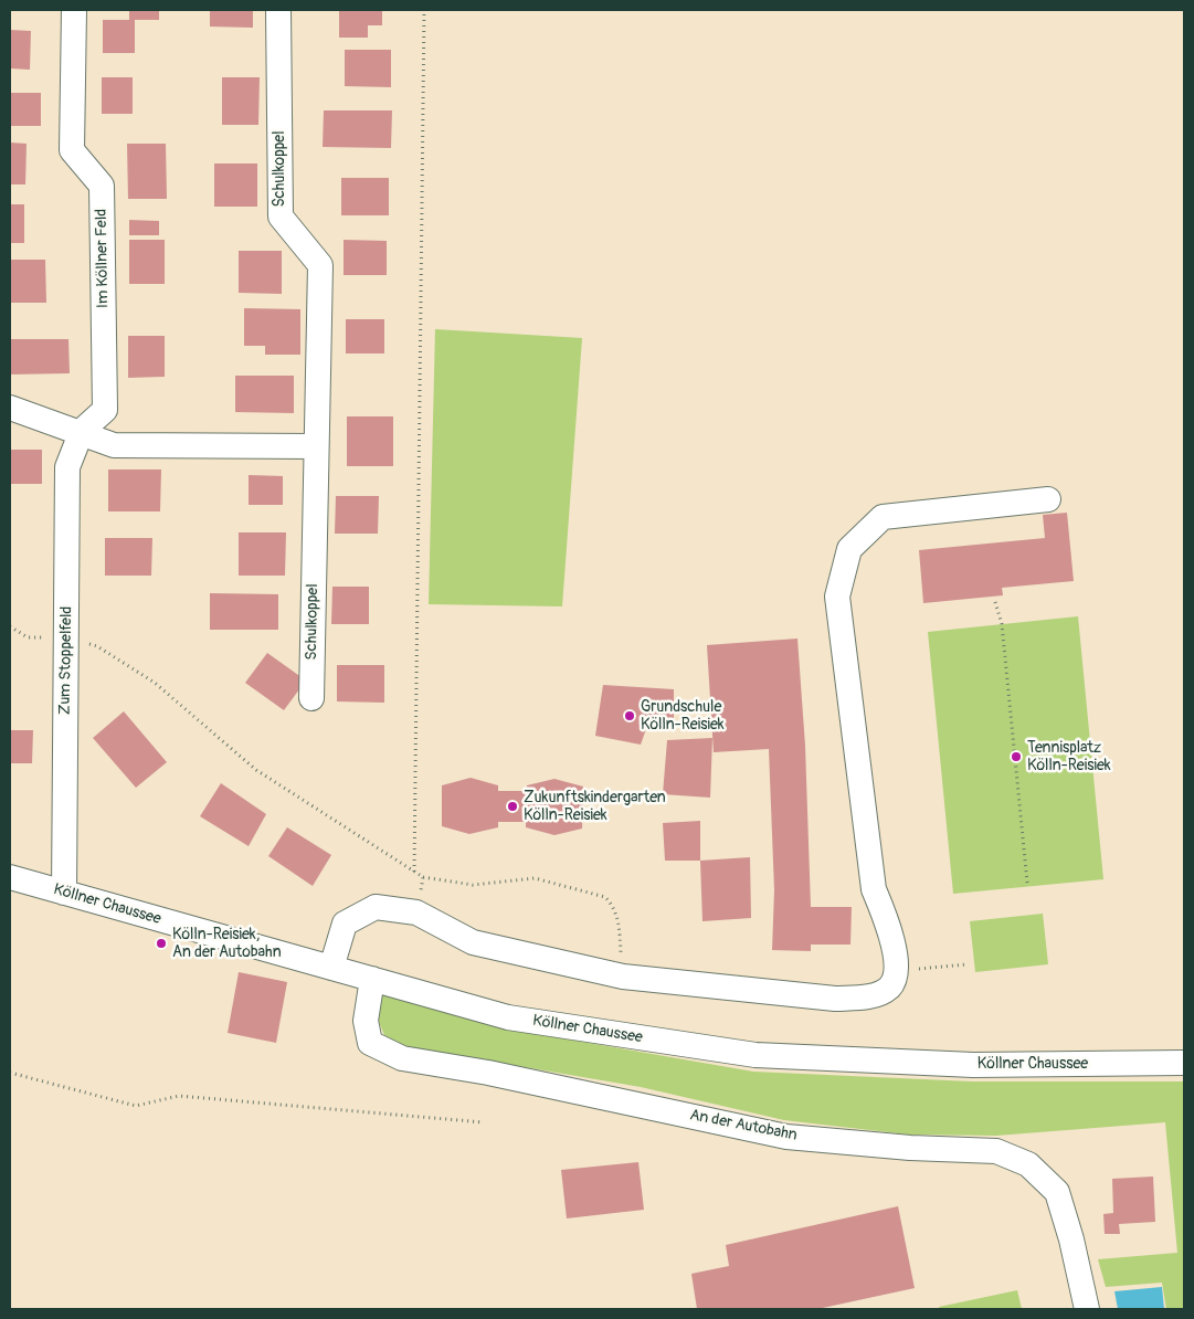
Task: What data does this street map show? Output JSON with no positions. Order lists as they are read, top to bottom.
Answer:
{
  "streets": {
    "street": [
      "Schulkoppel",
      "Im Köllner Feld",
      "Zum Stoppelfeld",
      "Köllner Chaussee",
      "An der Autobahn"
    ]
  },
  "crossings": [
    ["Im Köllner Feld", "Zum Stoppelfeld"],
    ["Zum Stoppelfeld", "Köllner Chaussee"],
    ["Köllner Chaussee", "An der Autobahn"]
  ],
  "places": [
    "Grundschule Kölln-Reisiek",
    "Tennisplatz Kölln-Reisiek",
    "Zukunftskindergarten Kölln-Reisiek",
    "Kölln-Reisiek, An der Autobahn"
  ]
}
